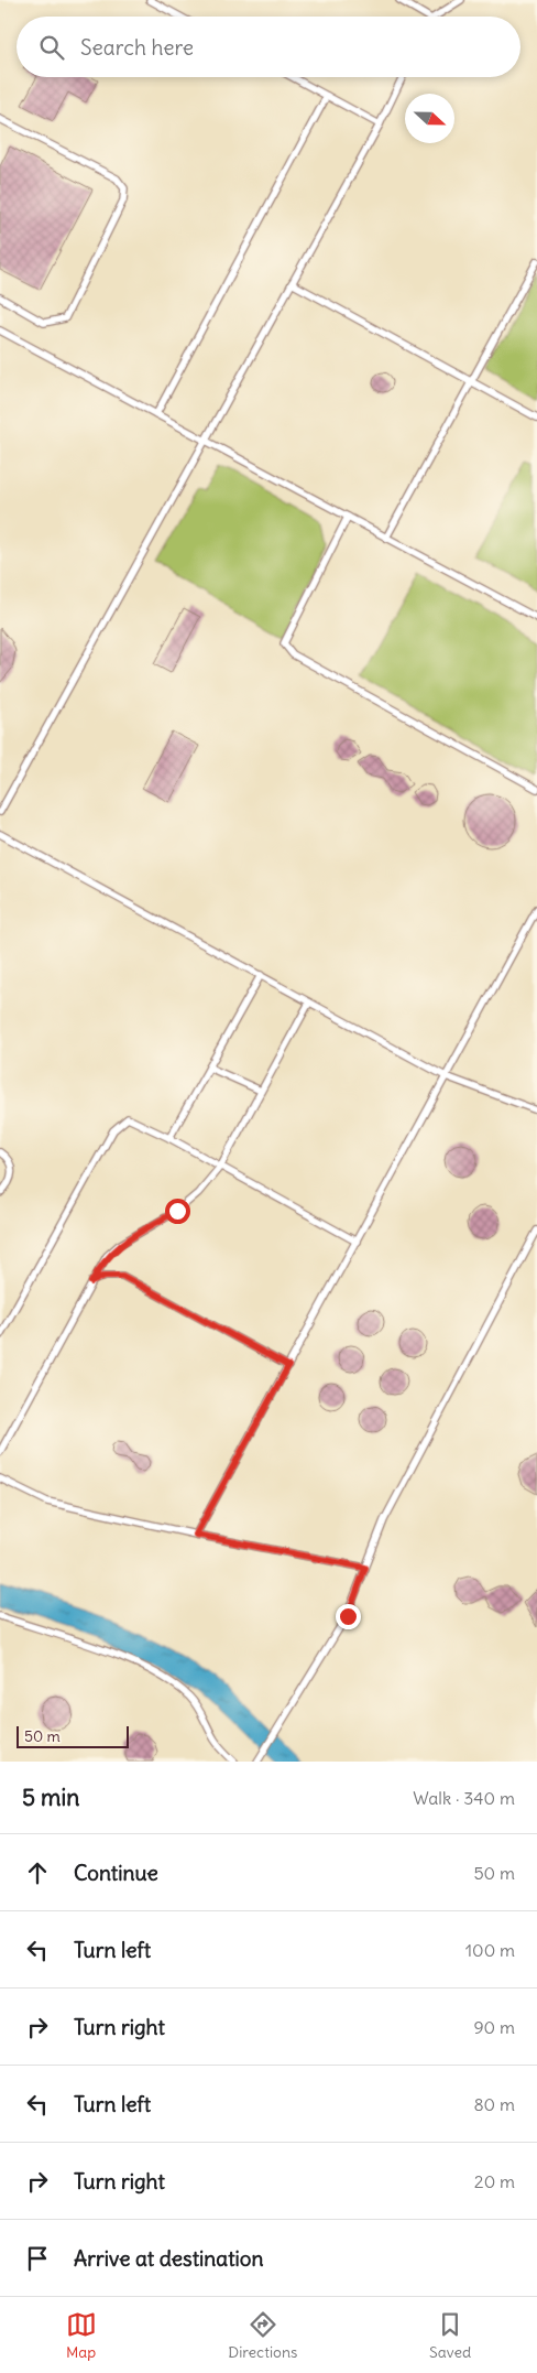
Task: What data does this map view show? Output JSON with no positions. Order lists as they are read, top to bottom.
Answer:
{
  "scale_bar": "50 m",
  "north": "right",
  "page": {
    "search": "Search here",
    "scale": "50 m",
    "heading": ["5 min", "Walk · 340 m"],
    "list": [
      ["Continue", "50 m"],
      ["Turn left", "100 m"],
      ["Turn right", "90 m"],
      ["Turn left", "80 m"],
      ["Turn right", "20 m"],
      "Arrive at destination"
    ],
    "nav": ["Map", "Directions", "Saved"]
  }
}
